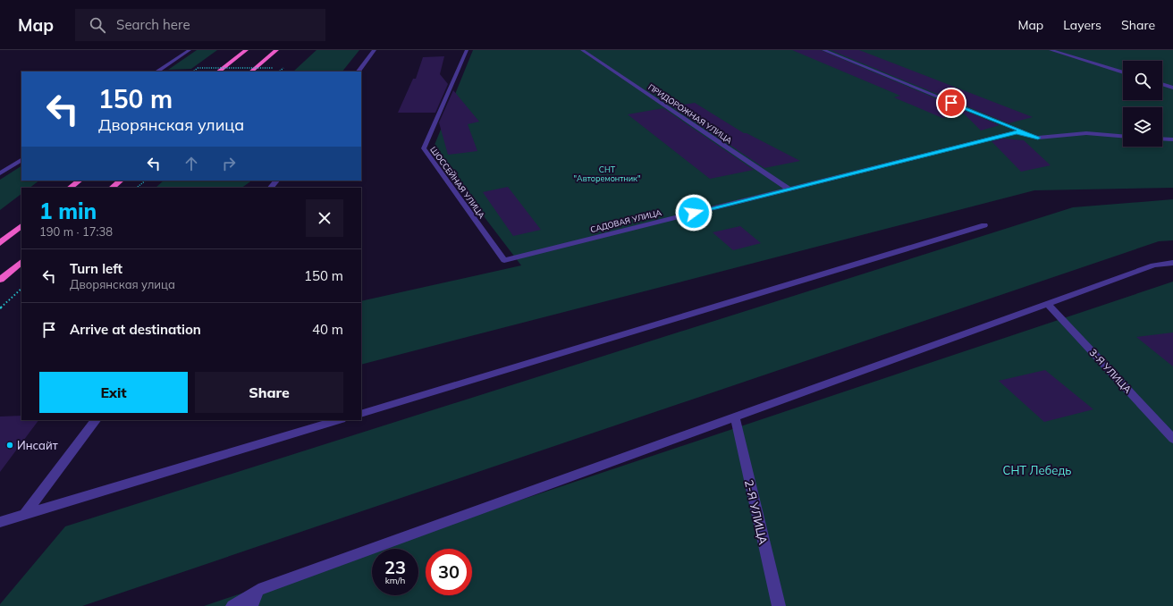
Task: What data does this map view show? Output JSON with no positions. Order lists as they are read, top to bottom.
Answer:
{
  "streets": {
    "street": [
      "ПРИДОРОЖНАЯ УЛИЦА",
      "ШОССЕЙНАЯ УЛИЦА",
      "САДОВАЯ УЛИЦА",
      "3-Я УЛИЦА",
      "2-Я УЛИЦА"
    ]
  },
  "crossings": [
    ["ПРИДОРОЖНАЯ УЛИЦА", "САДОВАЯ УЛИЦА"],
    ["ШОССЕЙНАЯ УЛИЦА", "САДОВАЯ УЛИЦА"]
  ],
  "parks": ["СНТ \"Авторемонтник\"", "СНТ Лебедь"],
  "places": ["Инсайт"],
  "page": {
    "header": "Map",
    "search": "Search here",
    "nav": ["Map", "Layers", "Share"],
    "turn": ["150 m", "Дворянская улица"],
    "heading": ["1 min", "190 m · 17:38"],
    "list": [
      {
        "name": "Turn left",
        "note": "Дворянская улица",
        "value": "150 m"
      },
      {
        "name": "Arrive at destination",
        "value": "40 m"
      }
    ],
    "buttons": ["Exit", "Share"],
    "speed": "23 km/h",
    "limit": "30"
  }
}
